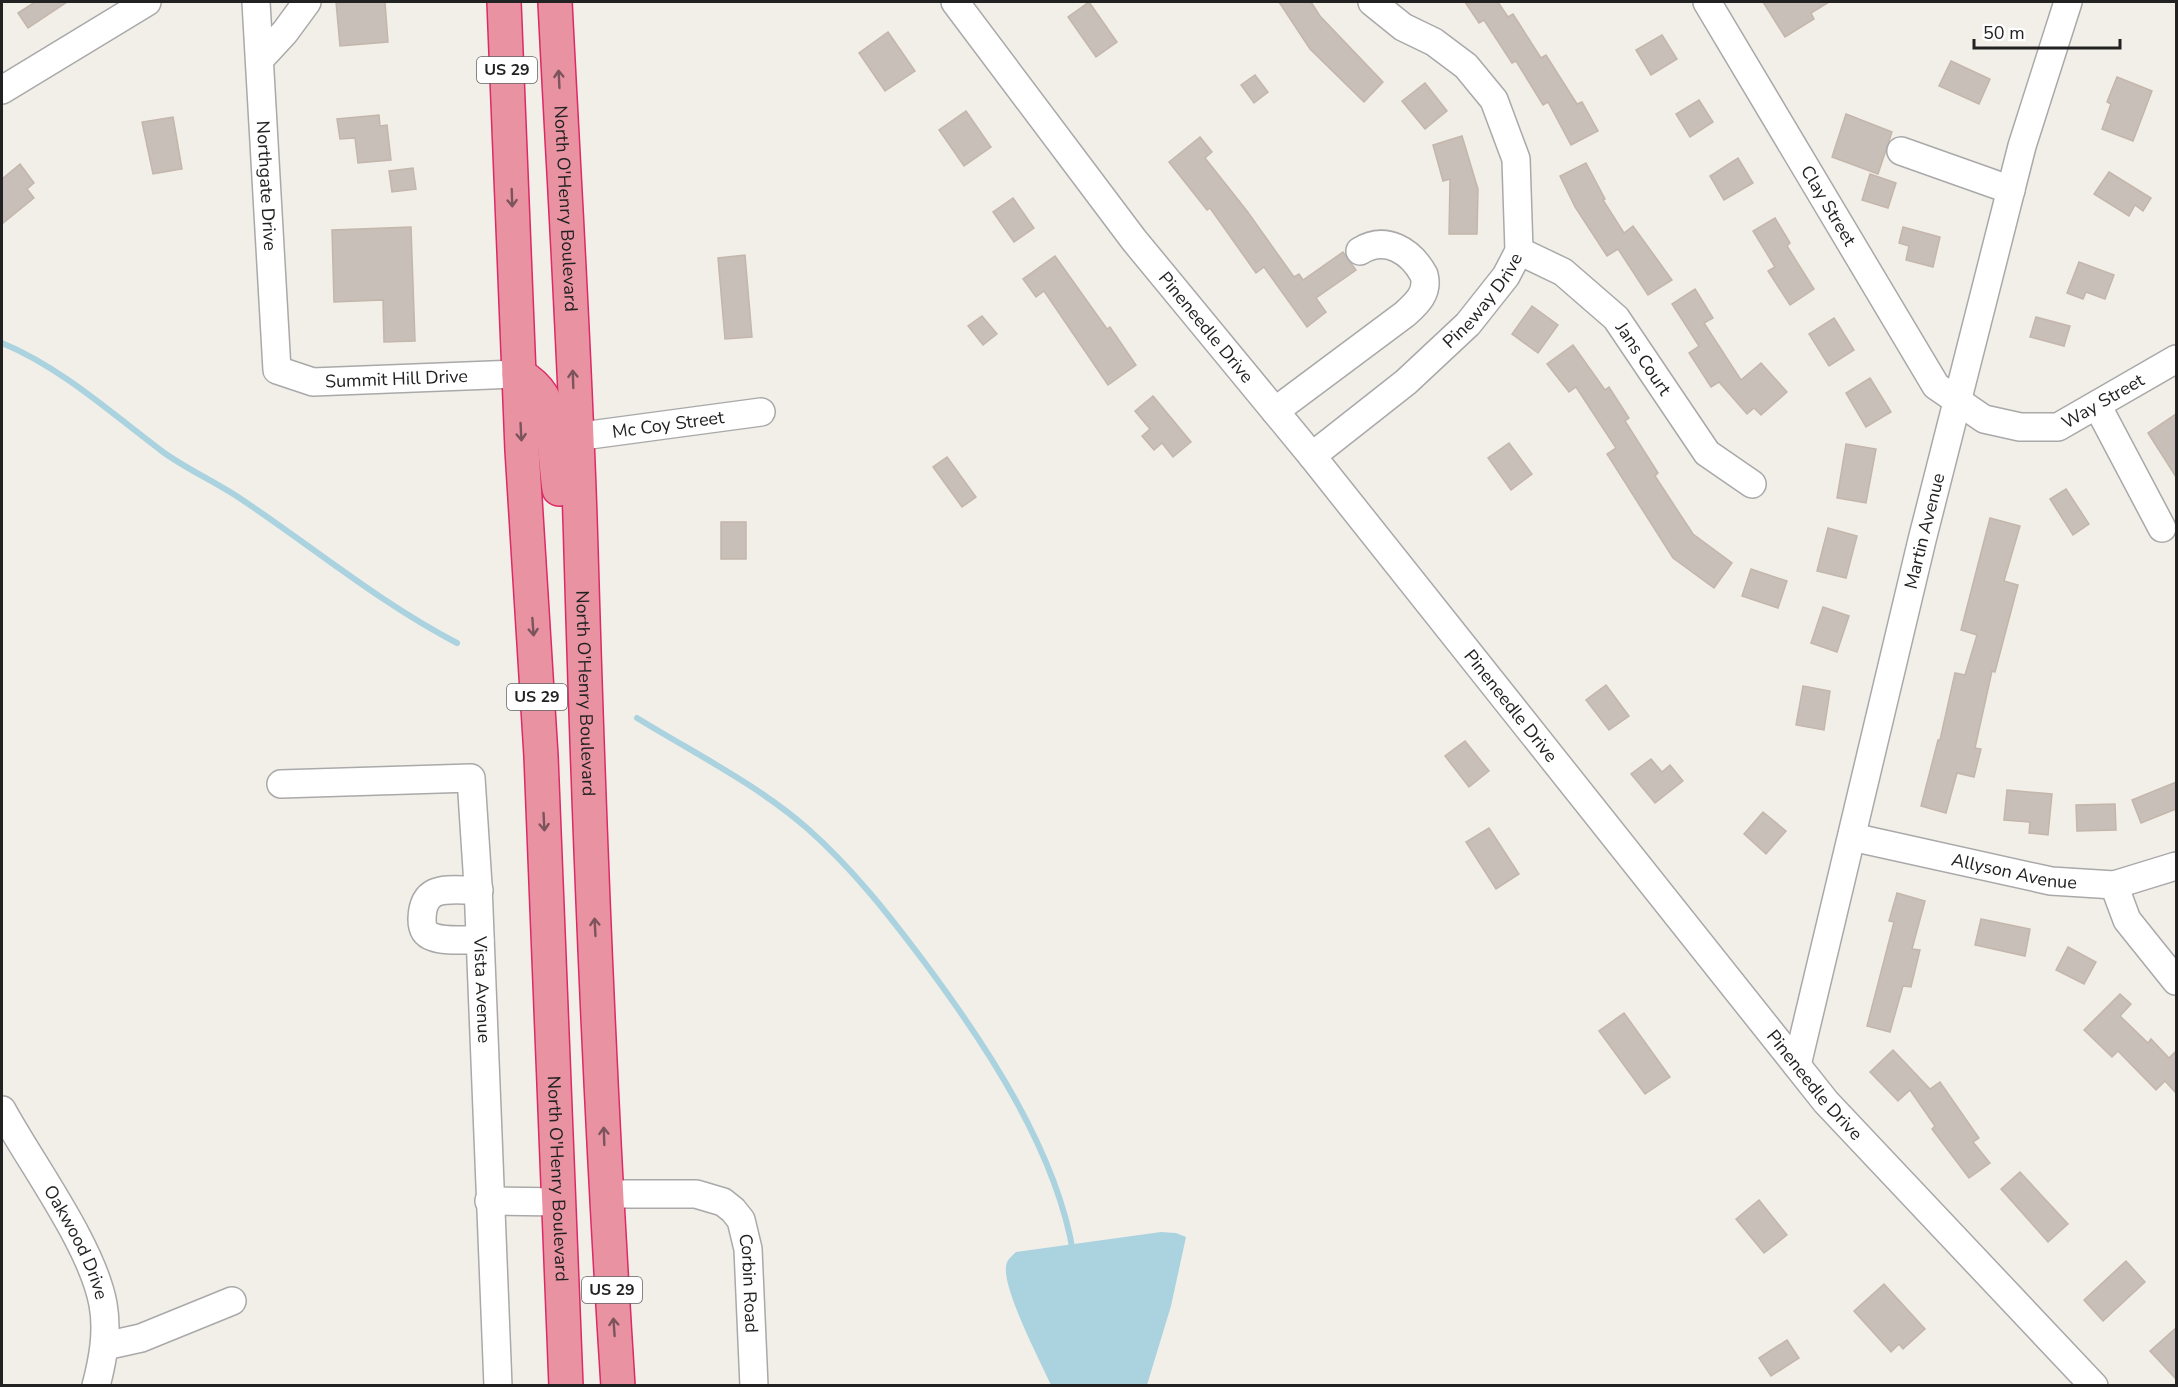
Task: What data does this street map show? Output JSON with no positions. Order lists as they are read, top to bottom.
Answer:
{
  "streets": {
    "highway": ["US 29", "North O'Henry Boulevard"],
    "street": [
      "Northgate Drive",
      "Clay Street",
      "Pineway Drive",
      "Pineneedle Drive",
      "Jans Court",
      "Summit Hill Drive",
      "Way Street",
      "Mc Coy Street",
      "Martin Avenue",
      "Allyson Avenue",
      "Vista Avenue",
      "Oakwood Drive",
      "Corbin Road"
    ]
  },
  "crossings": [
    ["Northgate Drive", "Summit Hill Drive"],
    ["Clay Street", "Way Street"],
    ["Clay Street", "Martin Avenue"],
    ["North O'Henry Boulevard", "Summit Hill Drive"],
    ["North O'Henry Boulevard", "Mc Coy Street"],
    ["North O'Henry Boulevard", "Corbin Road"],
    ["Pineway Drive", "Pineneedle Drive"],
    ["Pineway Drive", "Jans Court"],
    ["Pineneedle Drive", "Martin Avenue"],
    ["Way Street", "Martin Avenue"],
    ["Martin Avenue", "Allyson Avenue"]
  ],
  "scale_bar": "50 m"
}
